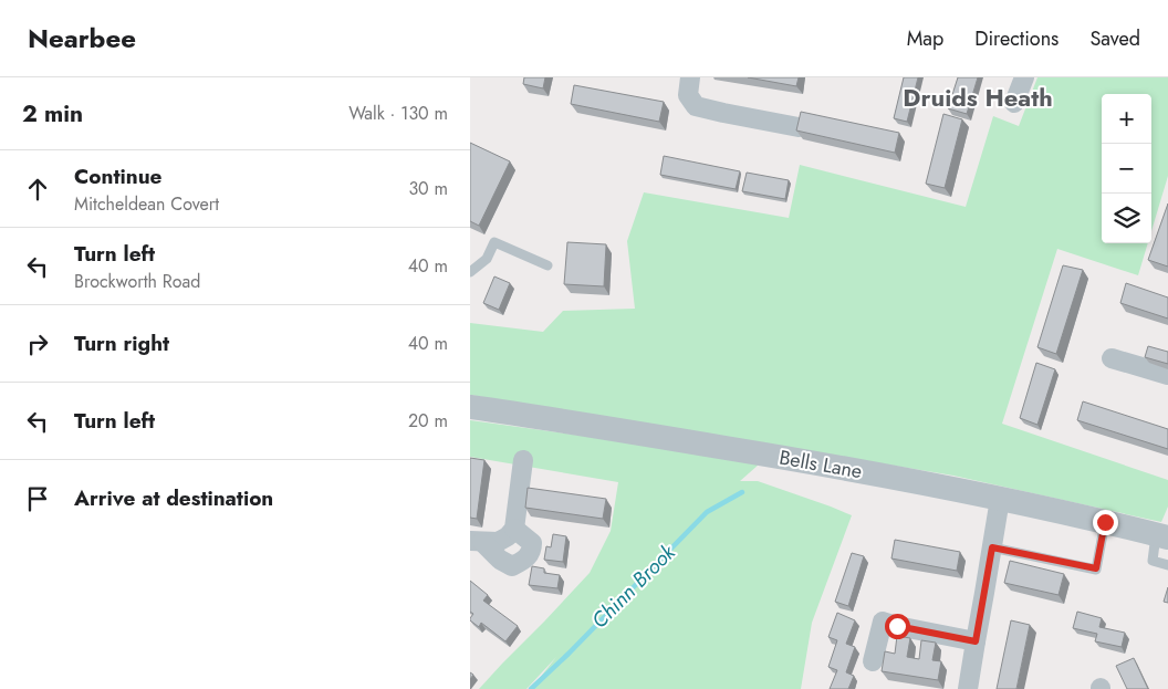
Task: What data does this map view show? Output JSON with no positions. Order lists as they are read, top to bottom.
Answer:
{
  "streets": {
    "street": ["Bells Lane"]
  },
  "districts": ["Druids Heath"],
  "water": ["Chinn Brook"],
  "page": {
    "header": "Nearbee",
    "nav": ["Map", "Directions", "Saved"],
    "heading": ["2 min", "Walk · 130 m"],
    "map_buttons": ["+", "−"],
    "list": [
      ["Continue", "Mitcheldean Covert", "30 m"],
      ["Turn left", "Brockworth Road", "40 m"],
      ["Turn right", "40 m"],
      ["Turn left", "20 m"],
      "Arrive at destination"
    ]
  }
}
